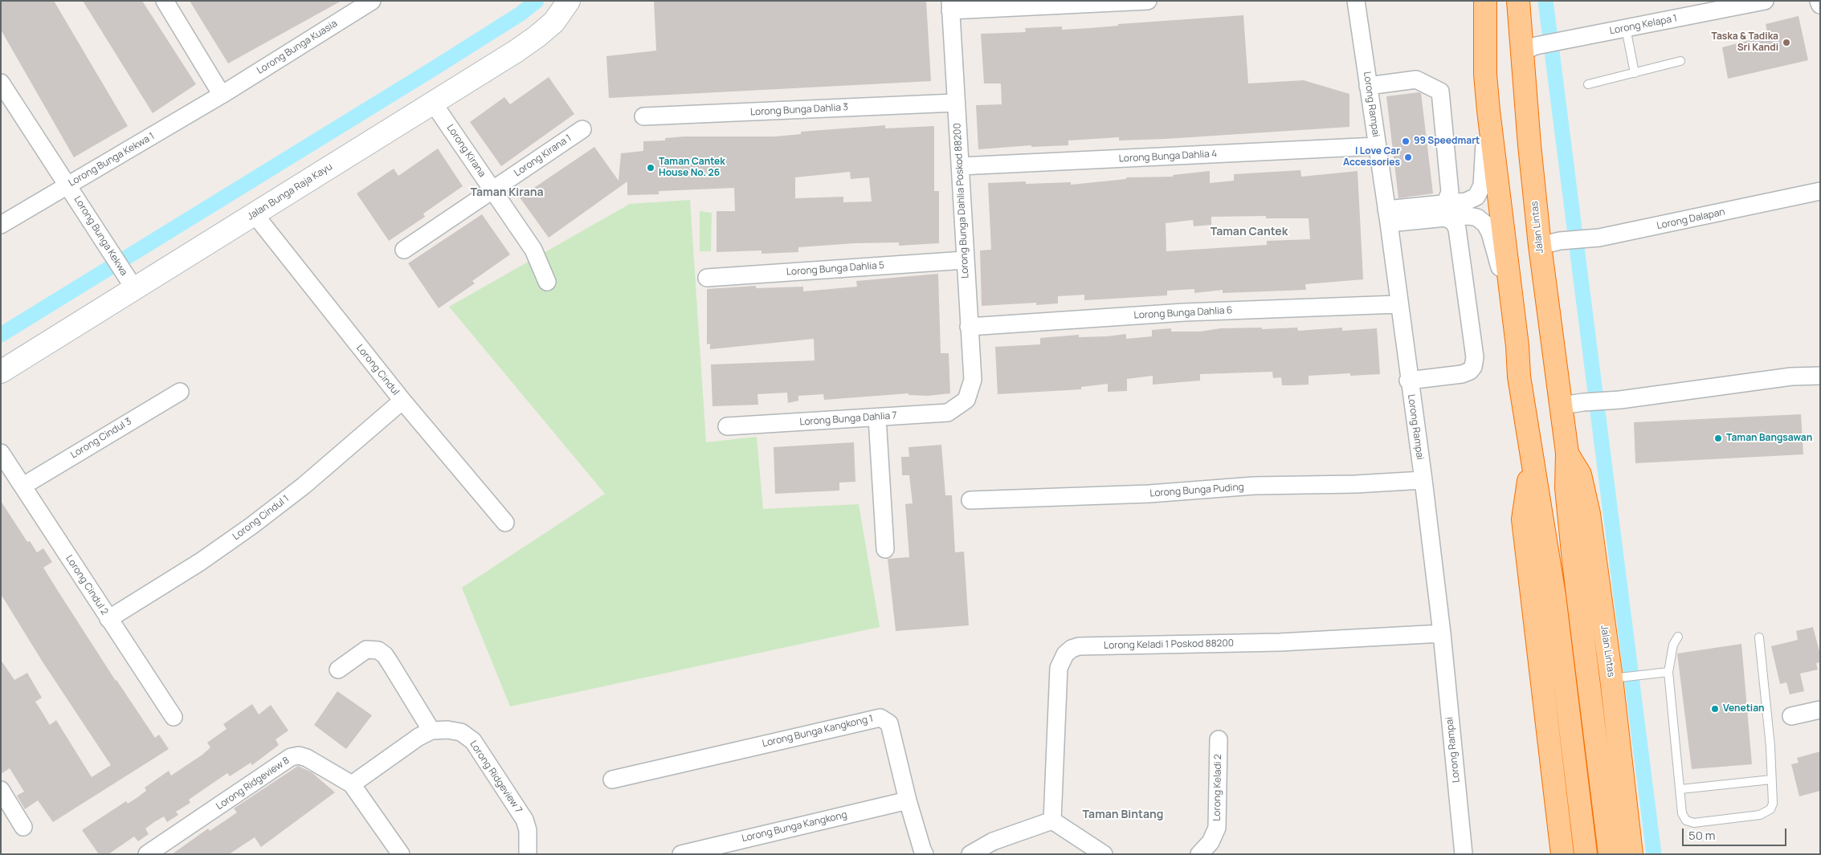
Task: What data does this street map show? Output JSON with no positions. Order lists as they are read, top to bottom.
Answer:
{
  "streets": {
    "highway": ["Jalan Lintas"],
    "street": [
      "Lorong Kelapa 1",
      "Lorong Bunga Kuasia",
      "Lorong Rampai",
      "Lorong Bunga Dahlia 3",
      "Lorong Kirana",
      "Lorong Kirana 1",
      "Lorong Bunga Dahlia 4",
      "Lorong Bunga Kekwa 1",
      "Jalan Bunga Raja Kayu",
      "Lorong Bunga Dahlia Poskod 88200",
      "Lorong Dalapan",
      "Lorong Bunga Kekwa",
      "Lorong Bunga Dahlia 5",
      "Lorong Bunga Dahlia 6",
      "Lorong Cindul",
      "Lorong Bunga Dahlia 7",
      "Lorong Cindul 3",
      "Lorong Bunga Puding",
      "Lorong Cindul 1",
      "Lorong Cindul 2",
      "Lorong Keladi 1 Poskod 88200",
      "Lorong Bunga Kangkong 1",
      "Lorong Ridgeview 7",
      "Lorong Ridgeview 8",
      "Lorong Keladi 2",
      "Lorong Bunga Kangkong"
    ]
  },
  "crossings": [
    ["Lorong Kelapa 1", "Jalan Lintas"],
    ["Lorong Bunga Kuasia", "Lorong Bunga Kekwa 1"],
    ["Lorong Rampai", "Lorong Bunga Dahlia 4"],
    ["Lorong Rampai", "Lorong Bunga Dahlia 6"],
    ["Lorong Rampai", "Lorong Bunga Puding"],
    ["Lorong Rampai", "Lorong Keladi 1 Poskod 88200"],
    ["Lorong Bunga Dahlia 3", "Lorong Bunga Dahlia Poskod 88200"],
    ["Lorong Kirana", "Lorong Kirana 1"],
    ["Lorong Kirana", "Jalan Bunga Raja Kayu"],
    ["Lorong Bunga Dahlia 4", "Lorong Bunga Dahlia Poskod 88200"],
    ["Lorong Bunga Kekwa 1", "Lorong Bunga Kekwa"],
    ["Jalan Bunga Raja Kayu", "Lorong Bunga Kekwa"],
    ["Jalan Bunga Raja Kayu", "Lorong Cindul"],
    ["Lorong Bunga Dahlia Poskod 88200", "Lorong Bunga Dahlia 5"],
    ["Lorong Bunga Dahlia Poskod 88200", "Lorong Bunga Dahlia 6"],
    ["Lorong Bunga Dahlia Poskod 88200", "Lorong Bunga Dahlia 7"],
    ["Lorong Dalapan", "Jalan Lintas"],
    ["Lorong Cindul", "Lorong Cindul 1"],
    ["Lorong Cindul 3", "Lorong Cindul 2"],
    ["Lorong Cindul 1", "Lorong Cindul 2"],
    ["Lorong Bunga Kangkong 1", "Lorong Bunga Kangkong"],
    ["Lorong Ridgeview 7", "Lorong Ridgeview 8"]
  ],
  "districts": ["Taman Kirana", "Taman Cantek", "Taman Bintang"],
  "places": [
    "Taska & Tadika Sri Kandi",
    "99 Speedmart",
    "I Love Car Accessories",
    "Taman Cantek House No. 26",
    "Taman Bangsawan",
    "Venetian"
  ],
  "scale_bar": "50 m"
}
